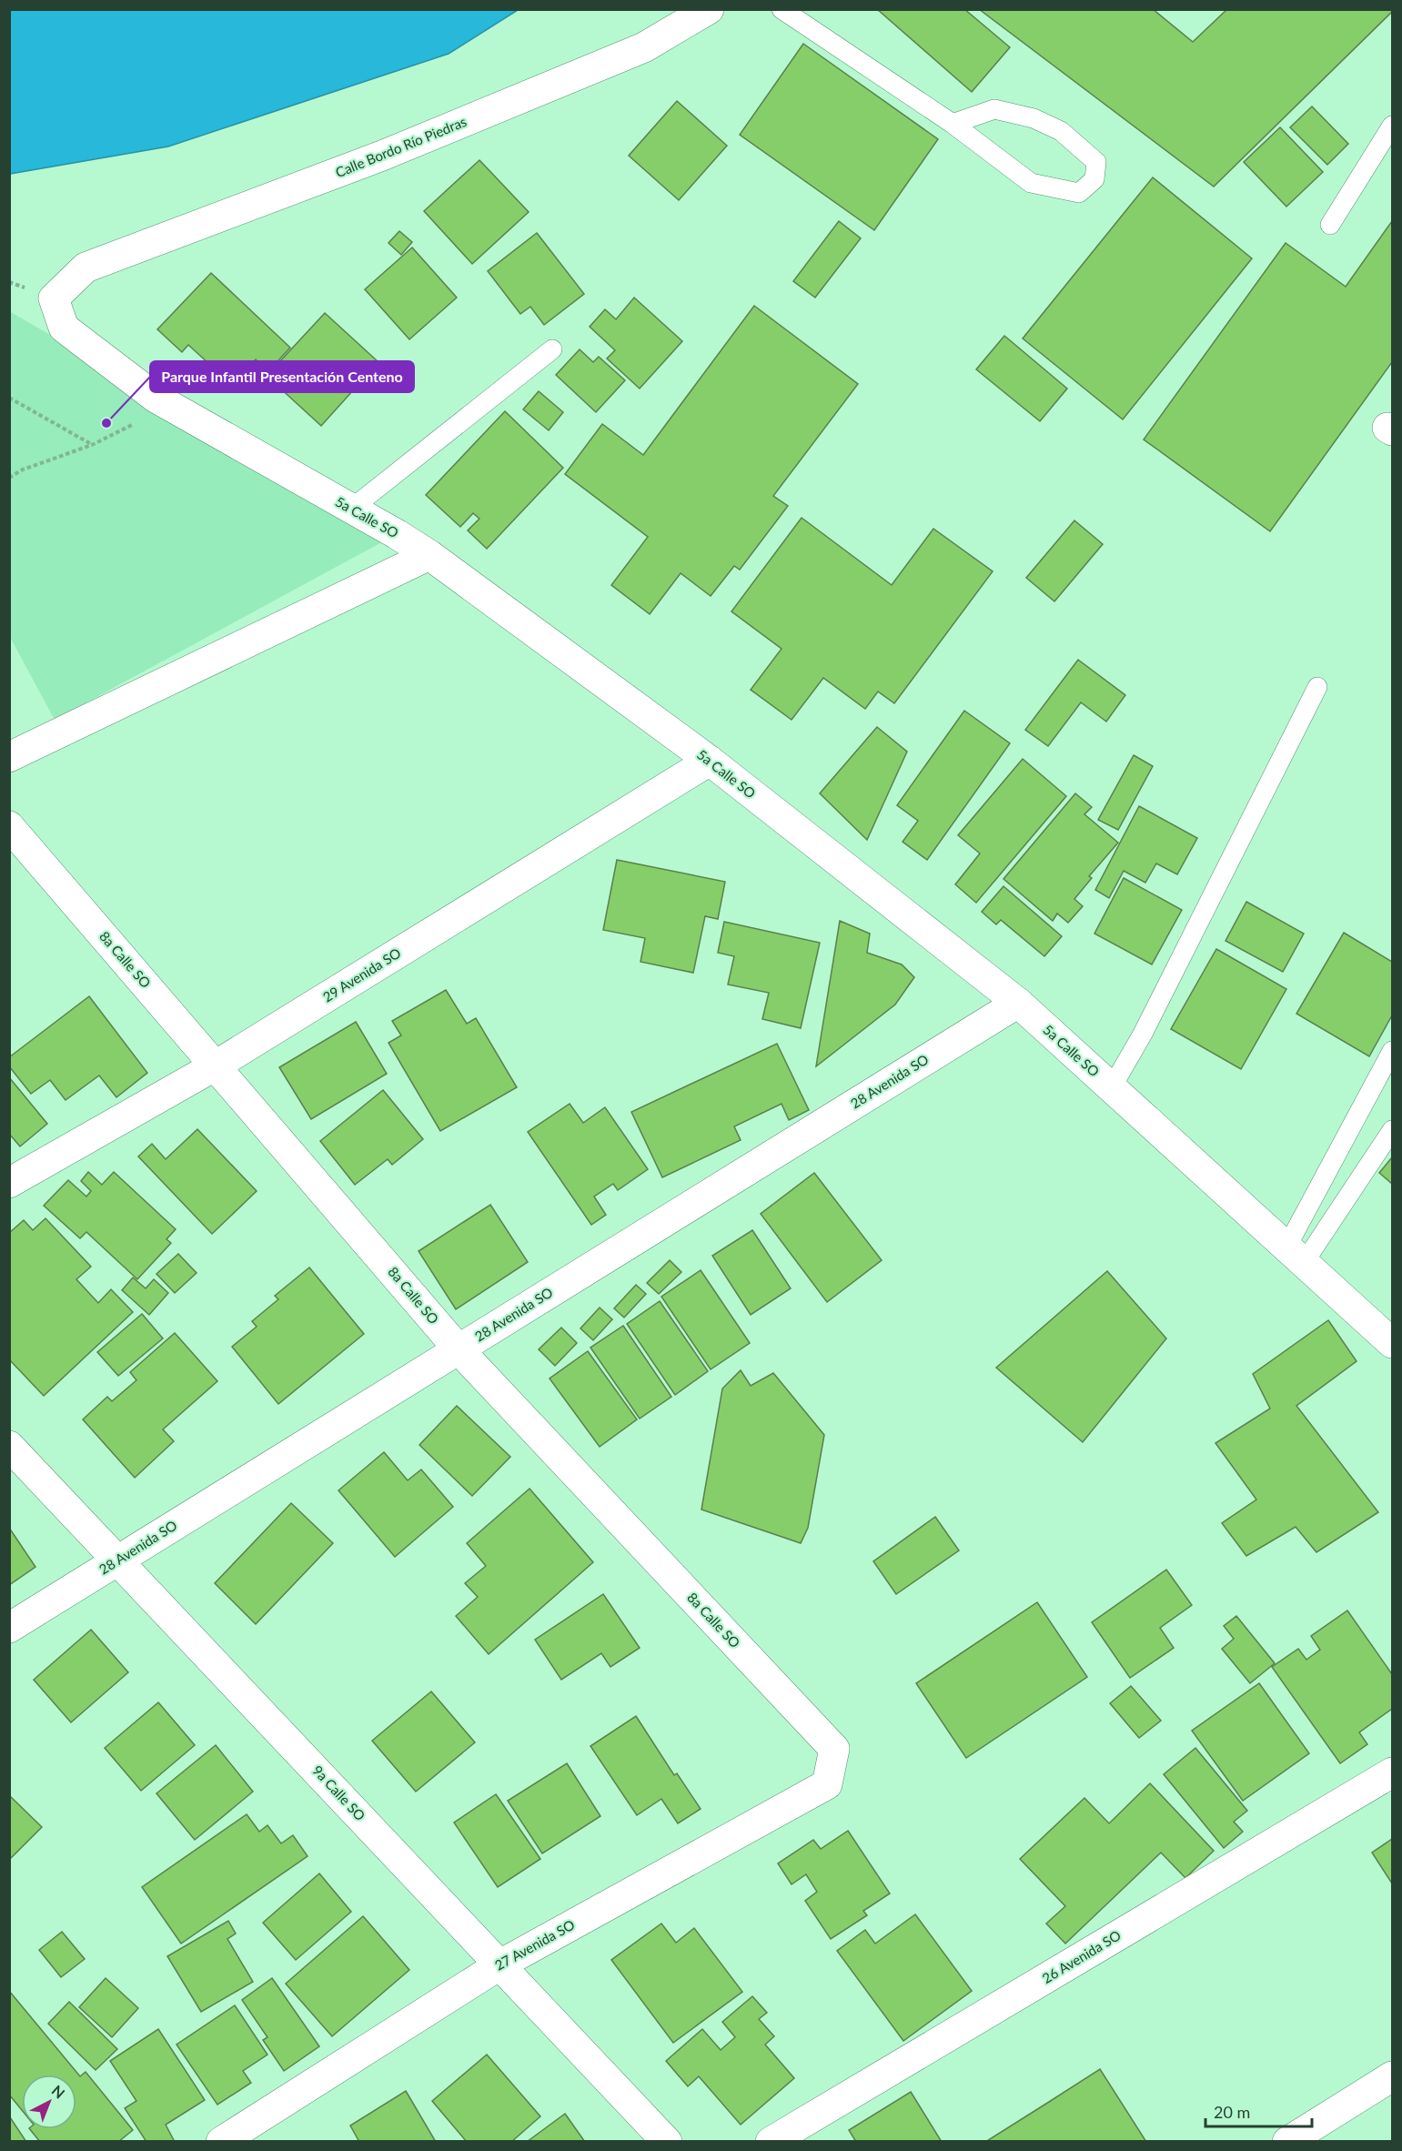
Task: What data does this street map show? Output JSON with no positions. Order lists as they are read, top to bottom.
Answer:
{
  "streets": {
    "street": [
      "Calle Bordo Río Piedras",
      "5a Calle SO",
      "8a Calle SO",
      "29 Avenida SO",
      "28 Avenida SO",
      "9a Calle SO",
      "27 Avenida SO",
      "26 Avenida SO"
    ]
  },
  "crossings": [
    ["Calle Bordo Río Piedras", "5a Calle SO"],
    ["5a Calle SO", "29 Avenida SO"],
    ["5a Calle SO", "28 Avenida SO"],
    ["8a Calle SO", "29 Avenida SO"],
    ["8a Calle SO", "28 Avenida SO"],
    ["8a Calle SO", "27 Avenida SO"],
    ["28 Avenida SO", "9a Calle SO"],
    ["9a Calle SO", "27 Avenida SO"]
  ],
  "places": ["Parque Infantil Presentación Centeno"],
  "scale_bar": "20 m",
  "north": "top right"
}
